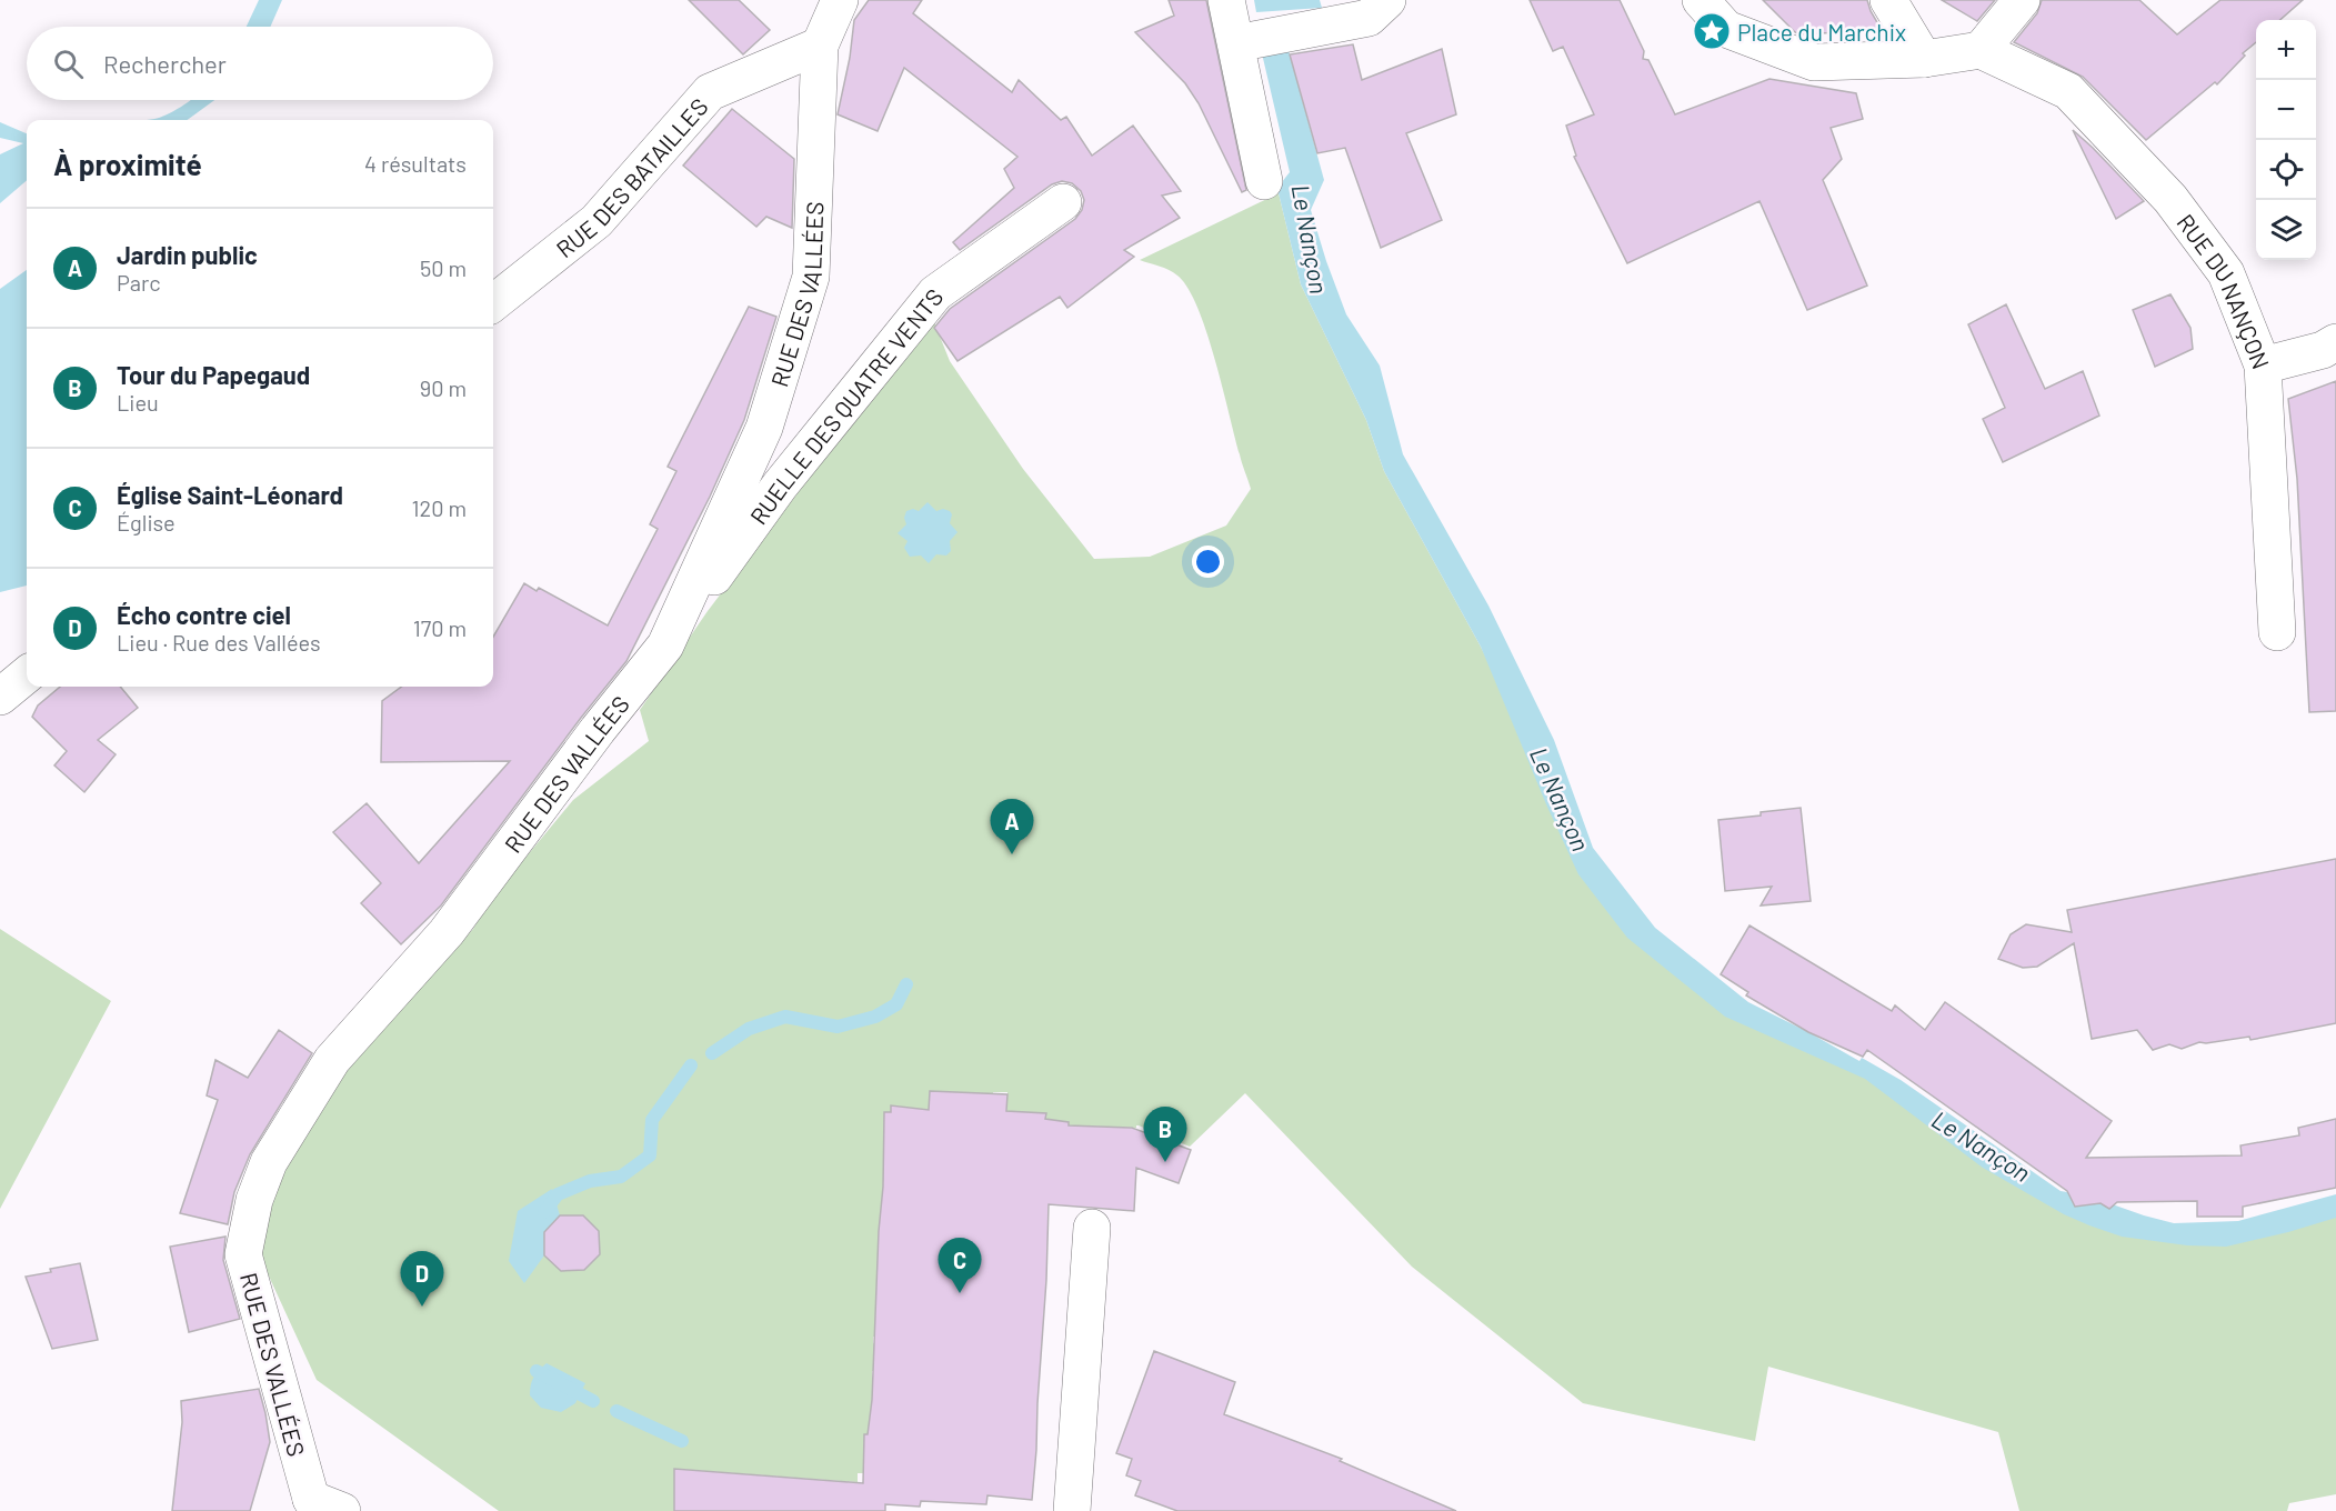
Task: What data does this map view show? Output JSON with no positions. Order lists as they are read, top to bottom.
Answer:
{
  "streets": {
    "street": [
      "RUE DES BATAILLES",
      "RUE DU NANÇON",
      "RUE DES VALLÉES",
      "RUELLE DES QUATRE VENTS"
    ]
  },
  "crossings": [
    ["RUE DES BATAILLES", "RUE DES VALLÉES"],
    ["RUE DES VALLÉES", "RUELLE DES QUATRE VENTS"]
  ],
  "water": ["Le Nançon"],
  "places": {
    "place": ["Place du Marchix"]
  },
  "page": {
    "map_buttons": ["+", "−"],
    "search": "Rechercher",
    "heading": ["À proximité", "4 résultats"],
    "list": [
      {
        "mark": "A",
        "name": "Jardin public",
        "note": "Parc",
        "value": "50 m"
      },
      {
        "mark": "B",
        "name": "Tour du Papegaud",
        "note": "Lieu",
        "value": "90 m"
      },
      {
        "mark": "C",
        "name": "Église Saint-Léonard",
        "note": "Église",
        "value": "120 m"
      },
      {
        "mark": "D",
        "name": "Écho contre ciel",
        "note": "Lieu · Rue des Vallées",
        "value": "170 m"
      }
    ],
    "pins": [
      "A",
      "B",
      "C",
      "D"
    ]
  }
}
